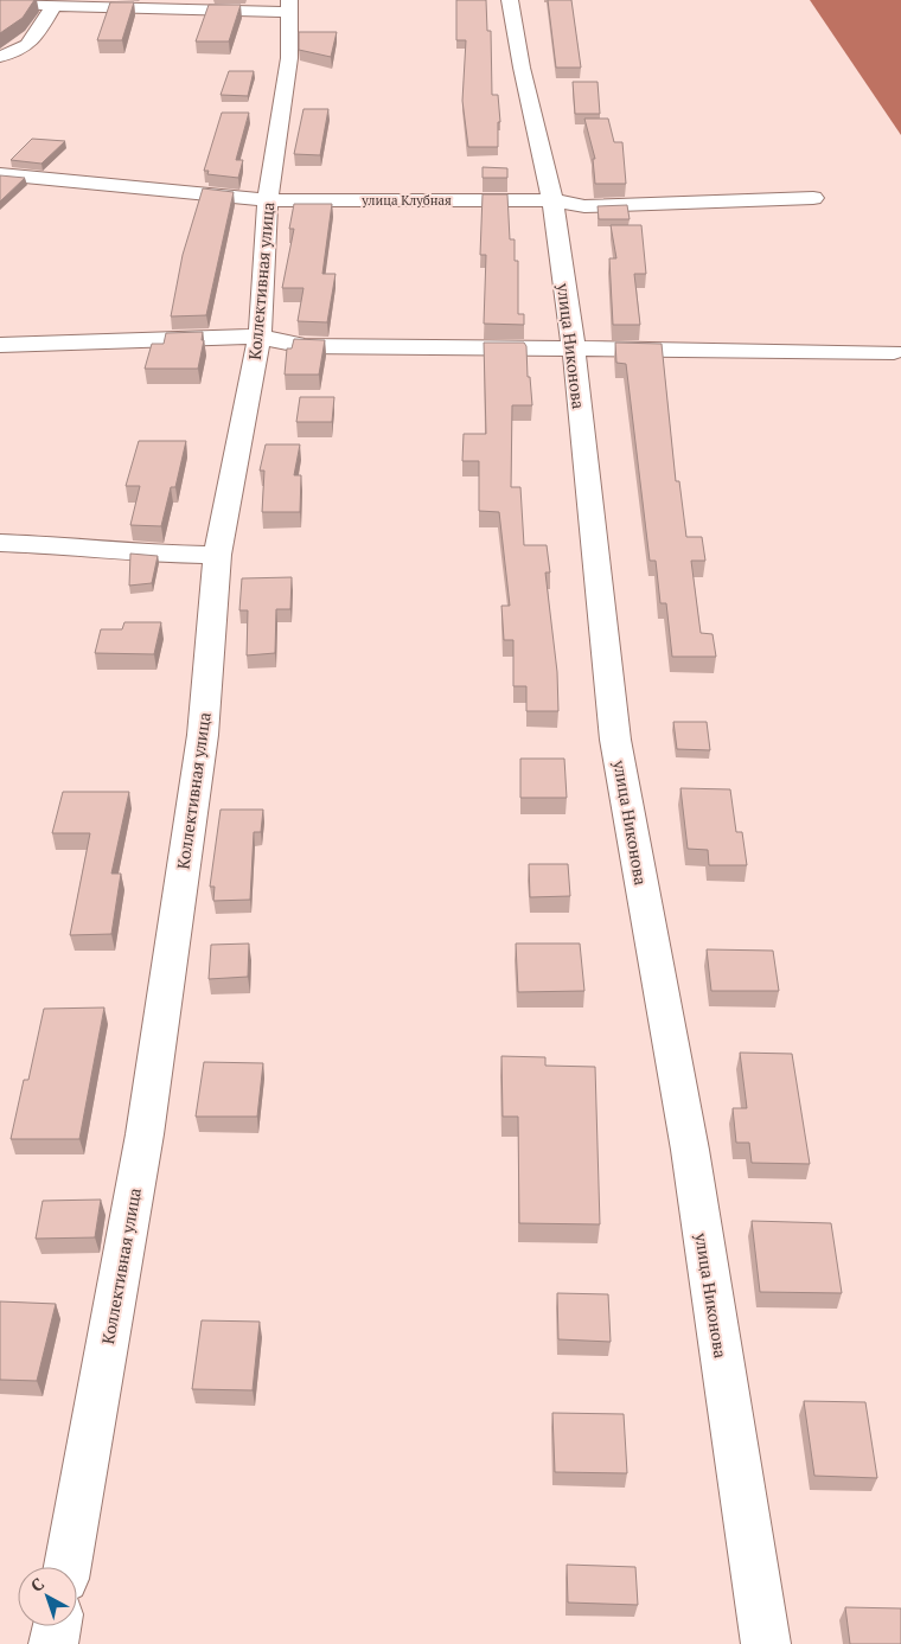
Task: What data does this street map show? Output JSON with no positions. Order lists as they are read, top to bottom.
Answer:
{
  "streets": {
    "street": ["улица Клубная", "Коллективная улица", "улица Никонова"]
  },
  "crossings": [
    ["улица Клубная", "Коллективная улица"],
    ["улица Клубная", "улица Никонова"]
  ],
  "north": "top left"
}
